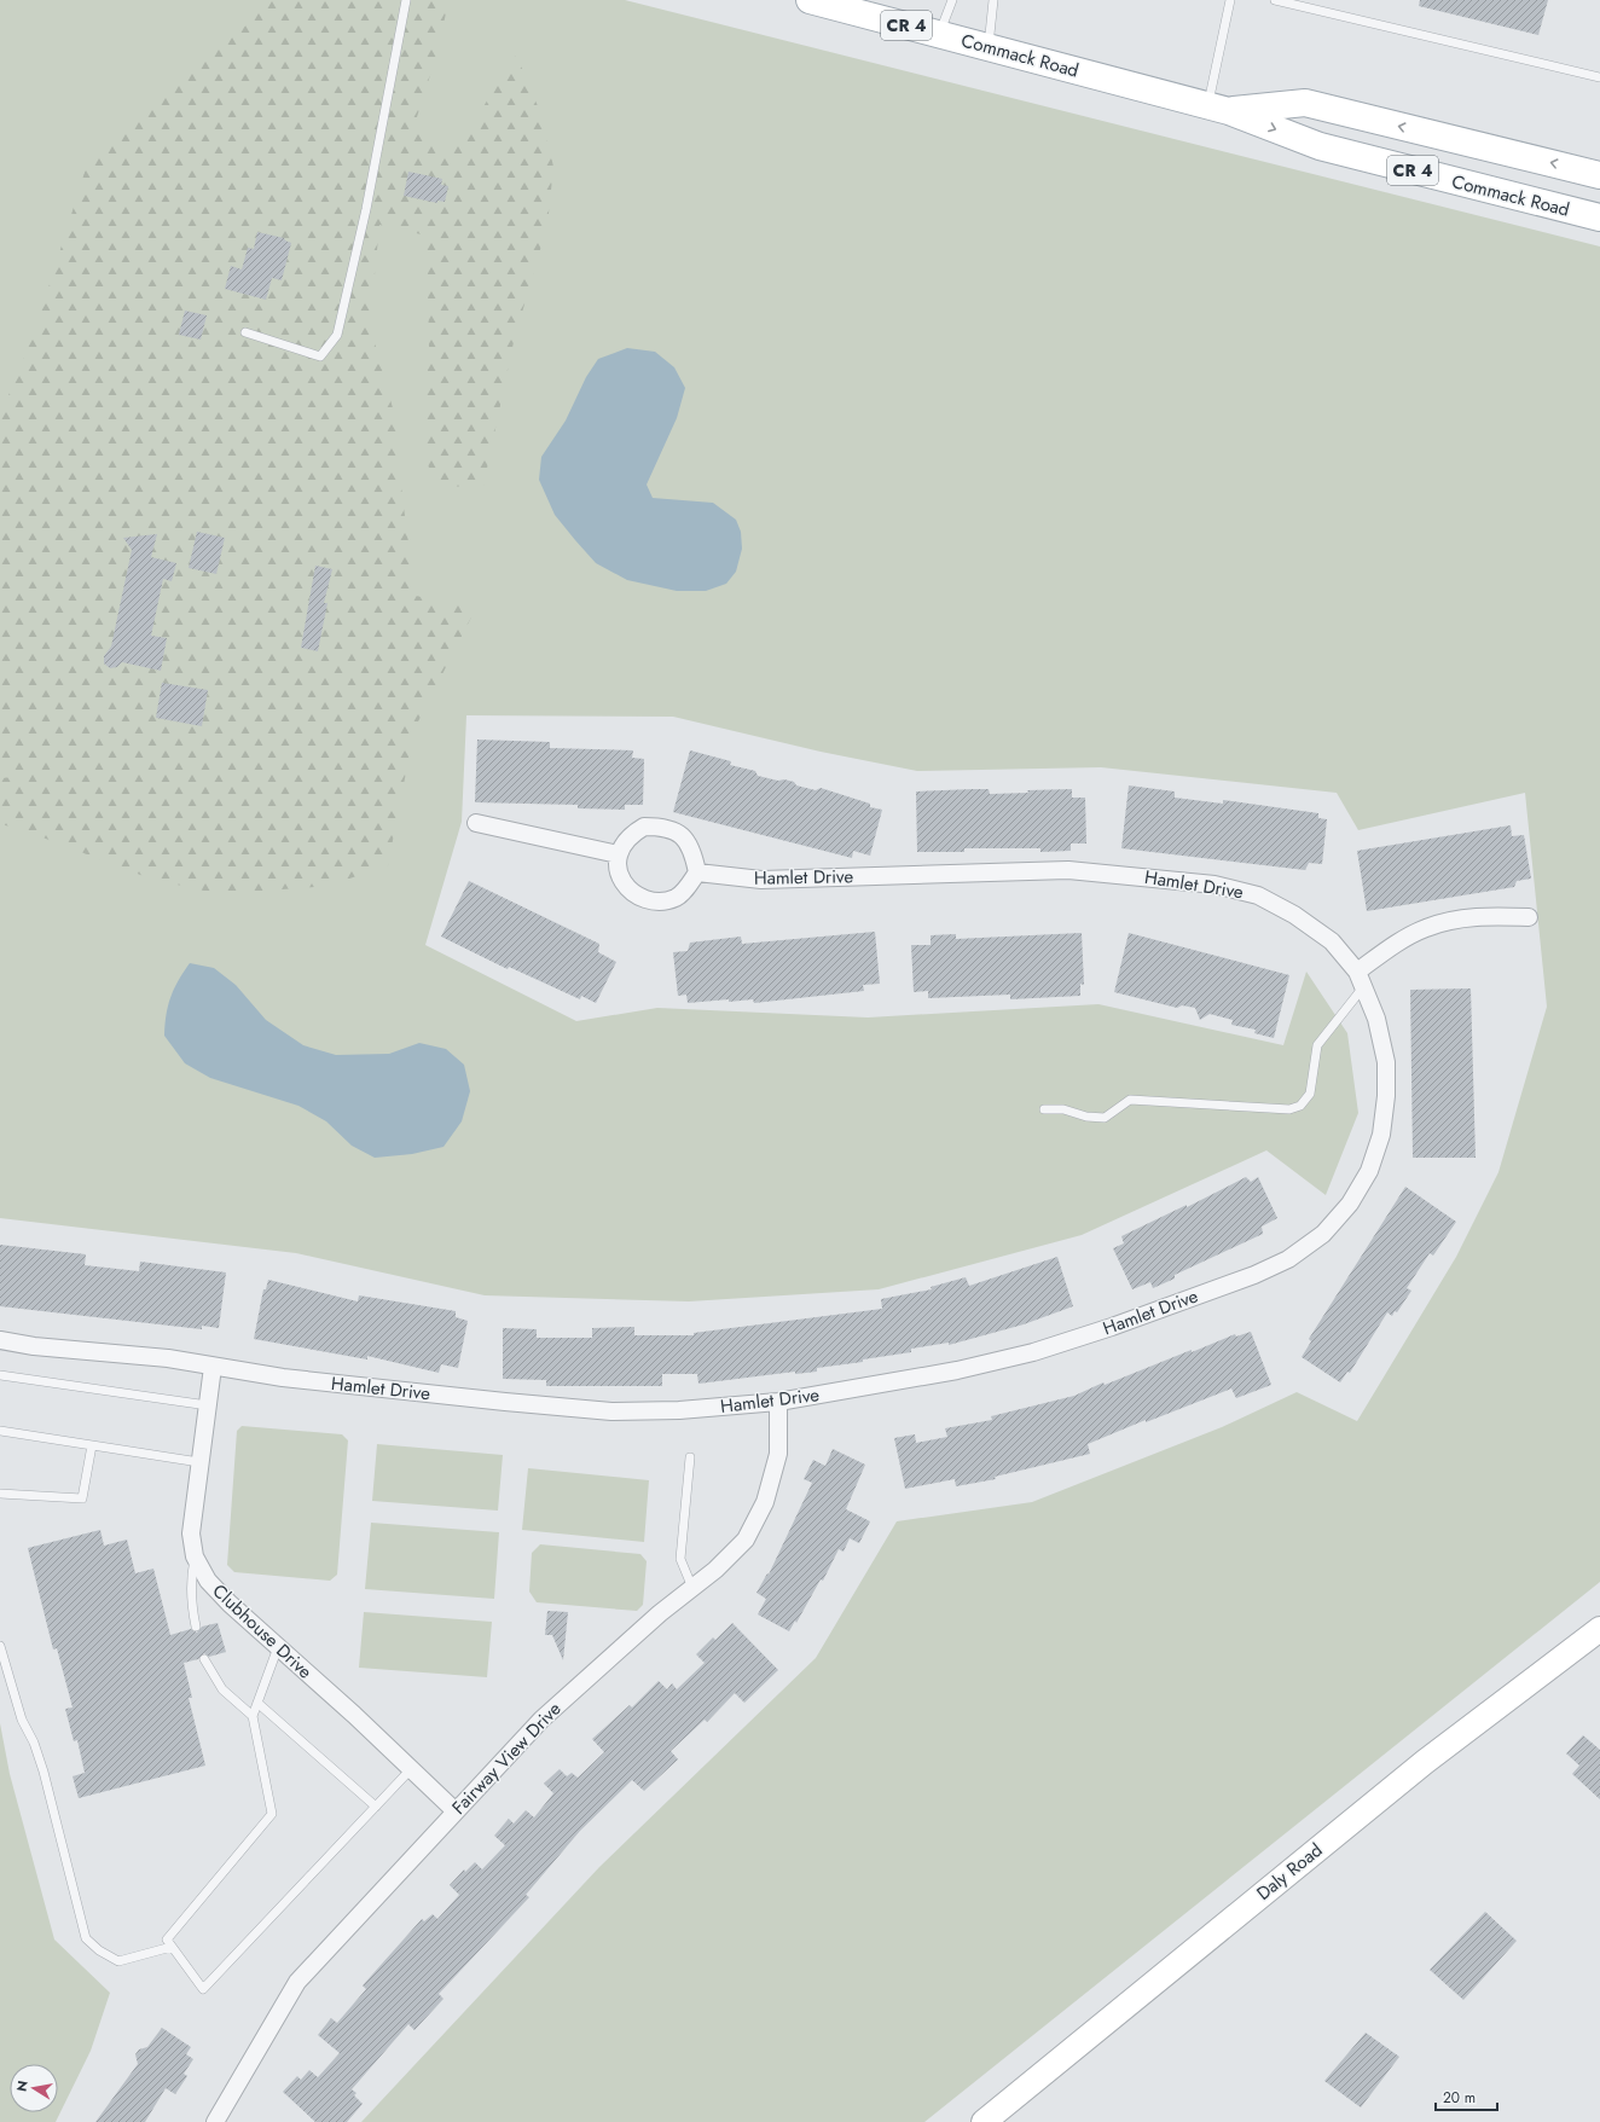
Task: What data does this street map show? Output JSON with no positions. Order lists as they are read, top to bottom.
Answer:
{
  "streets": {
    "main road": ["CR 4", "Commack Road", "Daly Road"],
    "street": ["Hamlet Drive", "Clubhouse Drive", "Fairway View Drive"]
  },
  "crossings": [
    ["Hamlet Drive", "Clubhouse Drive"],
    ["Hamlet Drive", "Fairway View Drive"],
    ["Clubhouse Drive", "Fairway View Drive"]
  ],
  "scale_bar": "20 m",
  "north": "left"
}
